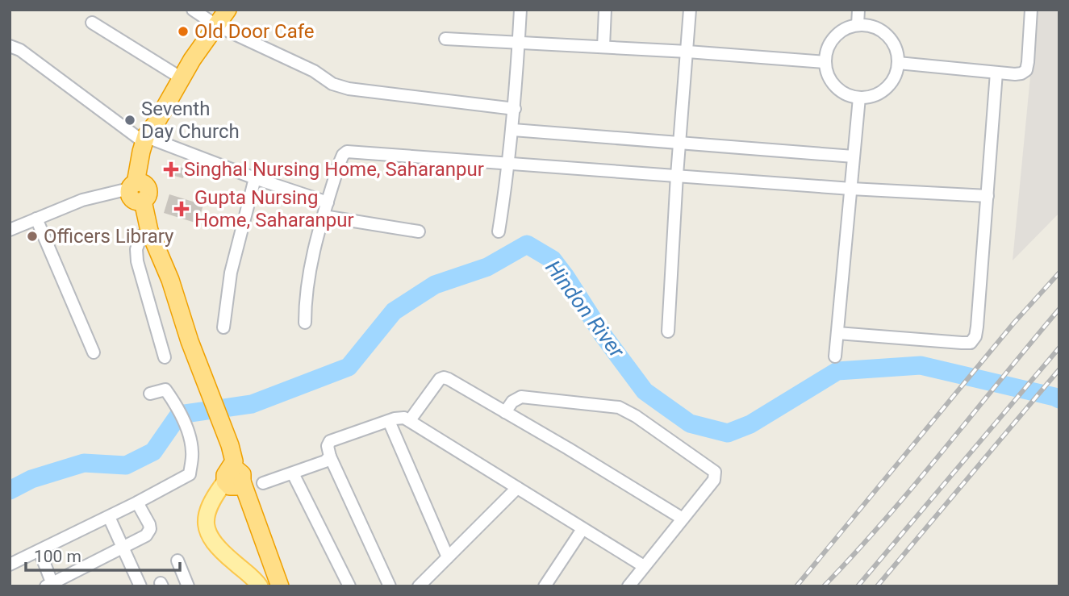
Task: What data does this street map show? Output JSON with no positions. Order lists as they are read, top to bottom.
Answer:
{
  "water": ["Hindon River"],
  "places": {
    "other": ["Old Door Cafe", "Seventh Day Church", "Officers Library"],
    "health": ["Singhal Nursing Home, Saharanpur", "Gupta Nursing Home, Saharanpur"]
  },
  "scale_bar": "100 m"
}
